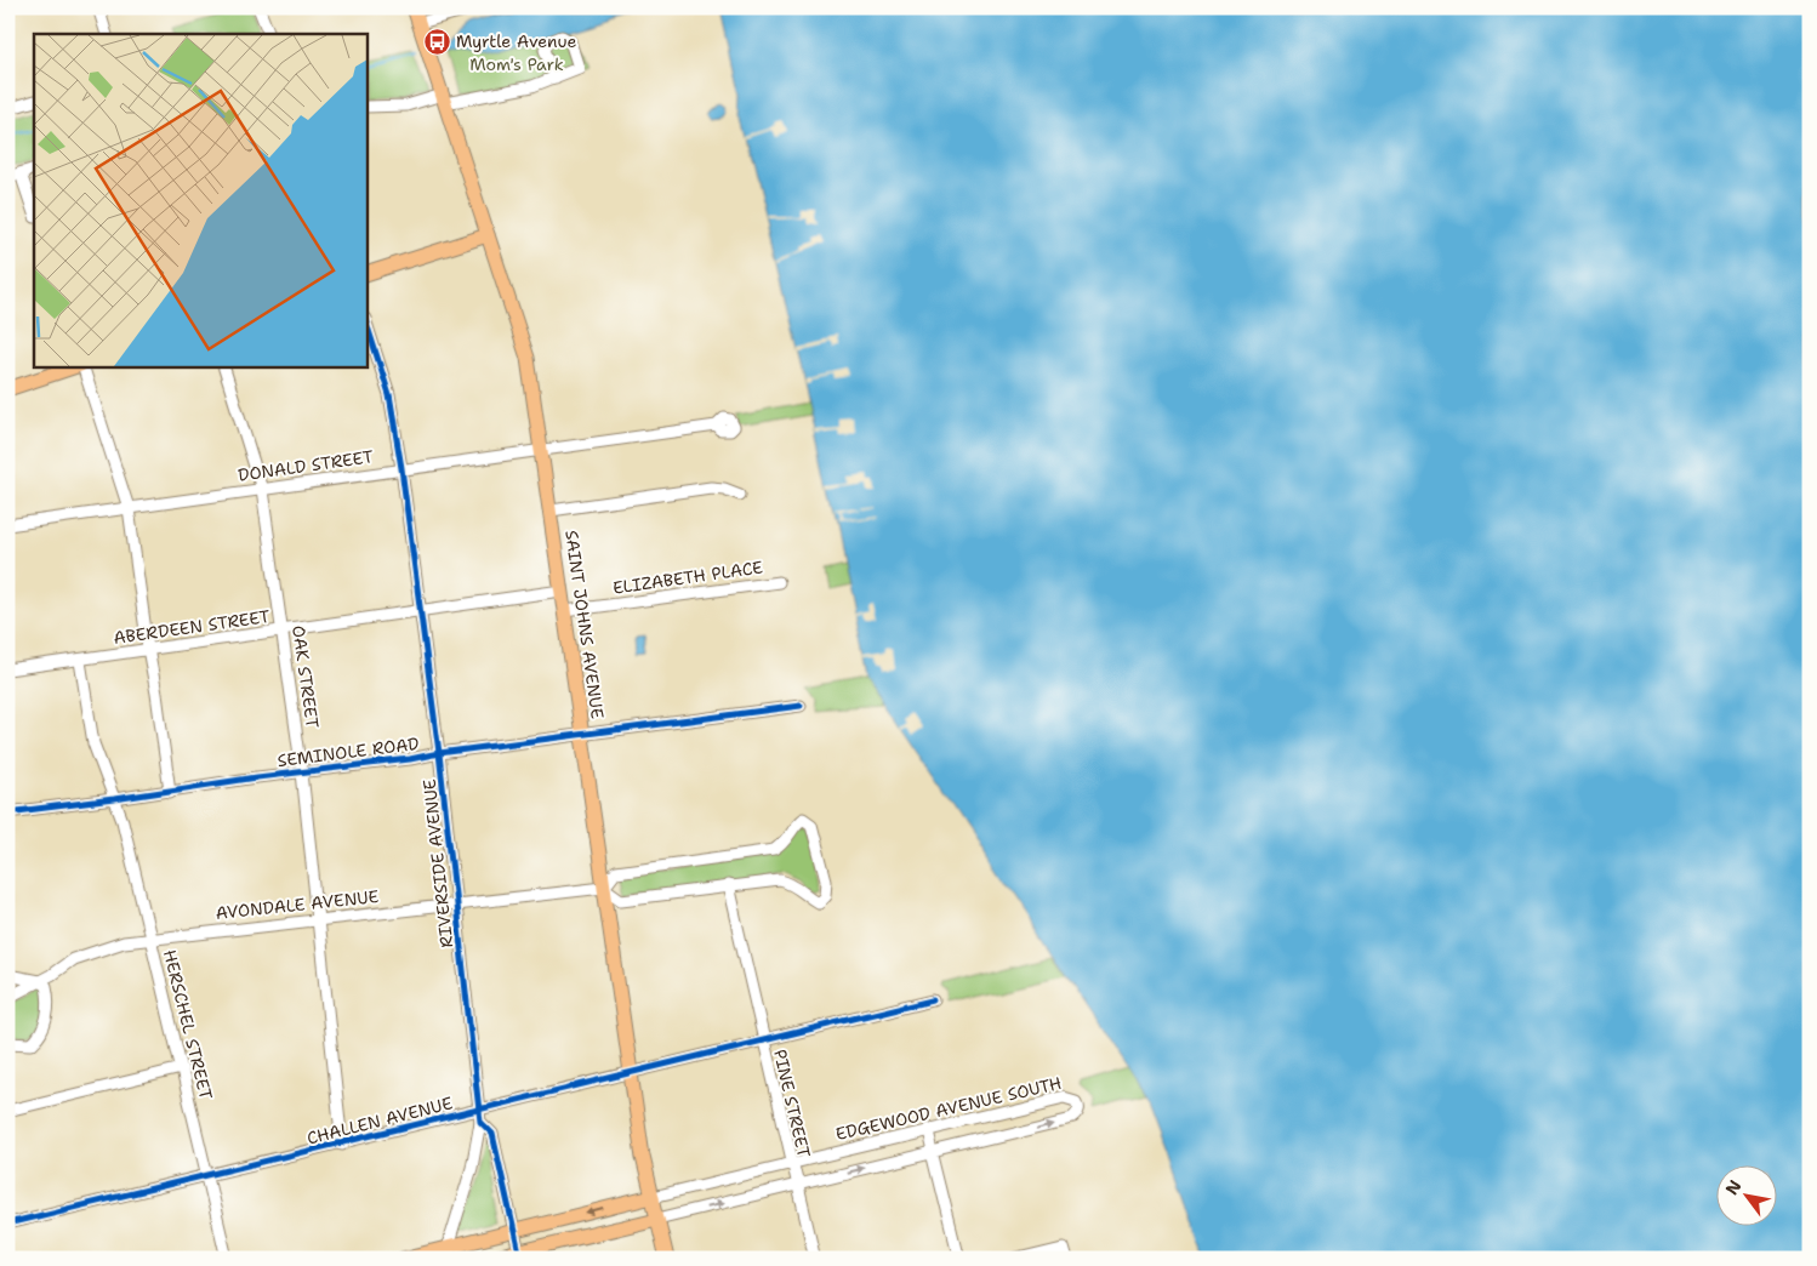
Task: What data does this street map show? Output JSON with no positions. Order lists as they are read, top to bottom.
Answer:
{
  "streets": {
    "main road": ["SAINT JOHNS AVENUE", "EDGEWOOD AVENUE SOUTH"],
    "street": [
      "DONALD STREET",
      "ELIZABETH PLACE",
      "ABERDEEN STREET",
      "OAK STREET",
      "SEMINOLE ROAD",
      "RIVERSIDE AVENUE",
      "AVONDALE AVENUE",
      "HERSCHEL STREET",
      "PINE STREET",
      "CHALLEN AVENUE"
    ]
  },
  "crossings": [
    ["DONALD STREET", "SAINT JOHNS AVENUE"],
    ["DONALD STREET", "OAK STREET"],
    ["DONALD STREET", "RIVERSIDE AVENUE"],
    ["ELIZABETH PLACE", "SAINT JOHNS AVENUE"],
    ["SAINT JOHNS AVENUE", "ABERDEEN STREET"],
    ["SAINT JOHNS AVENUE", "SEMINOLE ROAD"],
    ["SAINT JOHNS AVENUE", "AVONDALE AVENUE"],
    ["SAINT JOHNS AVENUE", "EDGEWOOD AVENUE SOUTH"],
    ["SAINT JOHNS AVENUE", "CHALLEN AVENUE"],
    ["ABERDEEN STREET", "OAK STREET"],
    ["ABERDEEN STREET", "RIVERSIDE AVENUE"],
    ["ABERDEEN STREET", "HERSCHEL STREET"],
    ["OAK STREET", "SEMINOLE ROAD"],
    ["OAK STREET", "AVONDALE AVENUE"],
    ["OAK STREET", "CHALLEN AVENUE"],
    ["SEMINOLE ROAD", "RIVERSIDE AVENUE"],
    ["SEMINOLE ROAD", "HERSCHEL STREET"],
    ["RIVERSIDE AVENUE", "AVONDALE AVENUE"],
    ["RIVERSIDE AVENUE", "EDGEWOOD AVENUE SOUTH"],
    ["RIVERSIDE AVENUE", "CHALLEN AVENUE"],
    ["AVONDALE AVENUE", "HERSCHEL STREET"],
    ["HERSCHEL STREET", "CHALLEN AVENUE"],
    ["PINE STREET", "EDGEWOOD AVENUE SOUTH"],
    ["PINE STREET", "CHALLEN AVENUE"]
  ],
  "parks": ["Mom's Park"],
  "places": {
    "bus stop": ["Myrtle Avenue"]
  },
  "north": "top left"
}
